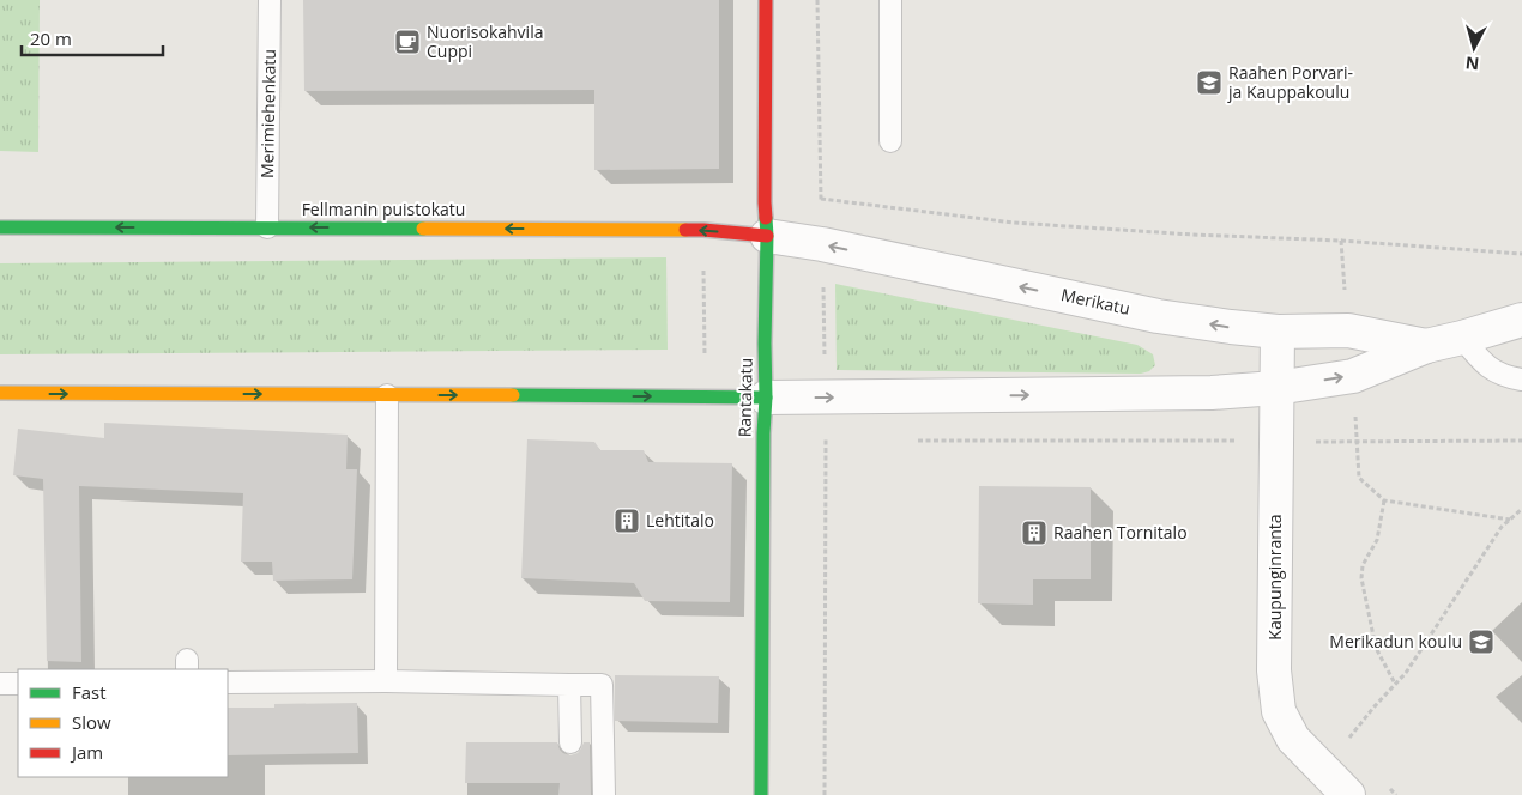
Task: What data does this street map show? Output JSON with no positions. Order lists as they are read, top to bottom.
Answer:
{
  "streets": {
    "street": [
      "Fellmanin puistokatu",
      "Merikatu",
      "Rantakatu",
      "Kaupunginranta"
    ],
    "lane": ["Merimiehenkatu"]
  },
  "crossings": [
    ["Merimiehenkatu", "Fellmanin puistokatu"],
    ["Fellmanin puistokatu", "Merikatu"],
    ["Fellmanin puistokatu", "Rantakatu"],
    ["Merikatu", "Rantakatu"],
    ["Merikatu", "Kaupunginranta"]
  ],
  "one_way": ["Fellmanin puistokatu"],
  "places": {
    "cafe": ["Nuorisokahvila Cuppi"],
    "school or university": ["Raahen Porvari- ja Kauppakoulu", "Merikadun koulu"],
    "building": ["Lehtitalo", "Raahen Tornitalo"]
  },
  "legend": ["Fast", "Slow", "Jam"],
  "scale_bar": "20 m",
  "north": "bottom"
}
